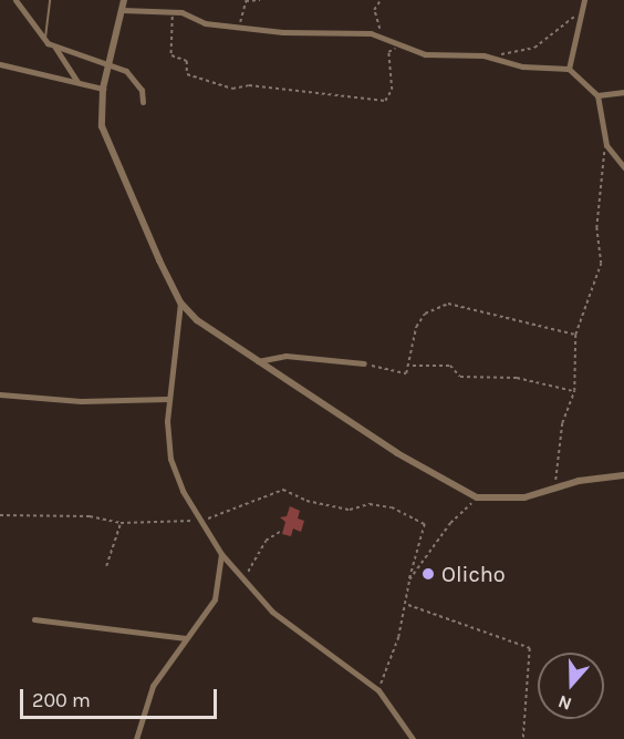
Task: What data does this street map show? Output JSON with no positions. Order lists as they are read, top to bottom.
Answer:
{
  "places": ["Olicho"],
  "scale_bar": "200 m",
  "north": "bottom"
}
